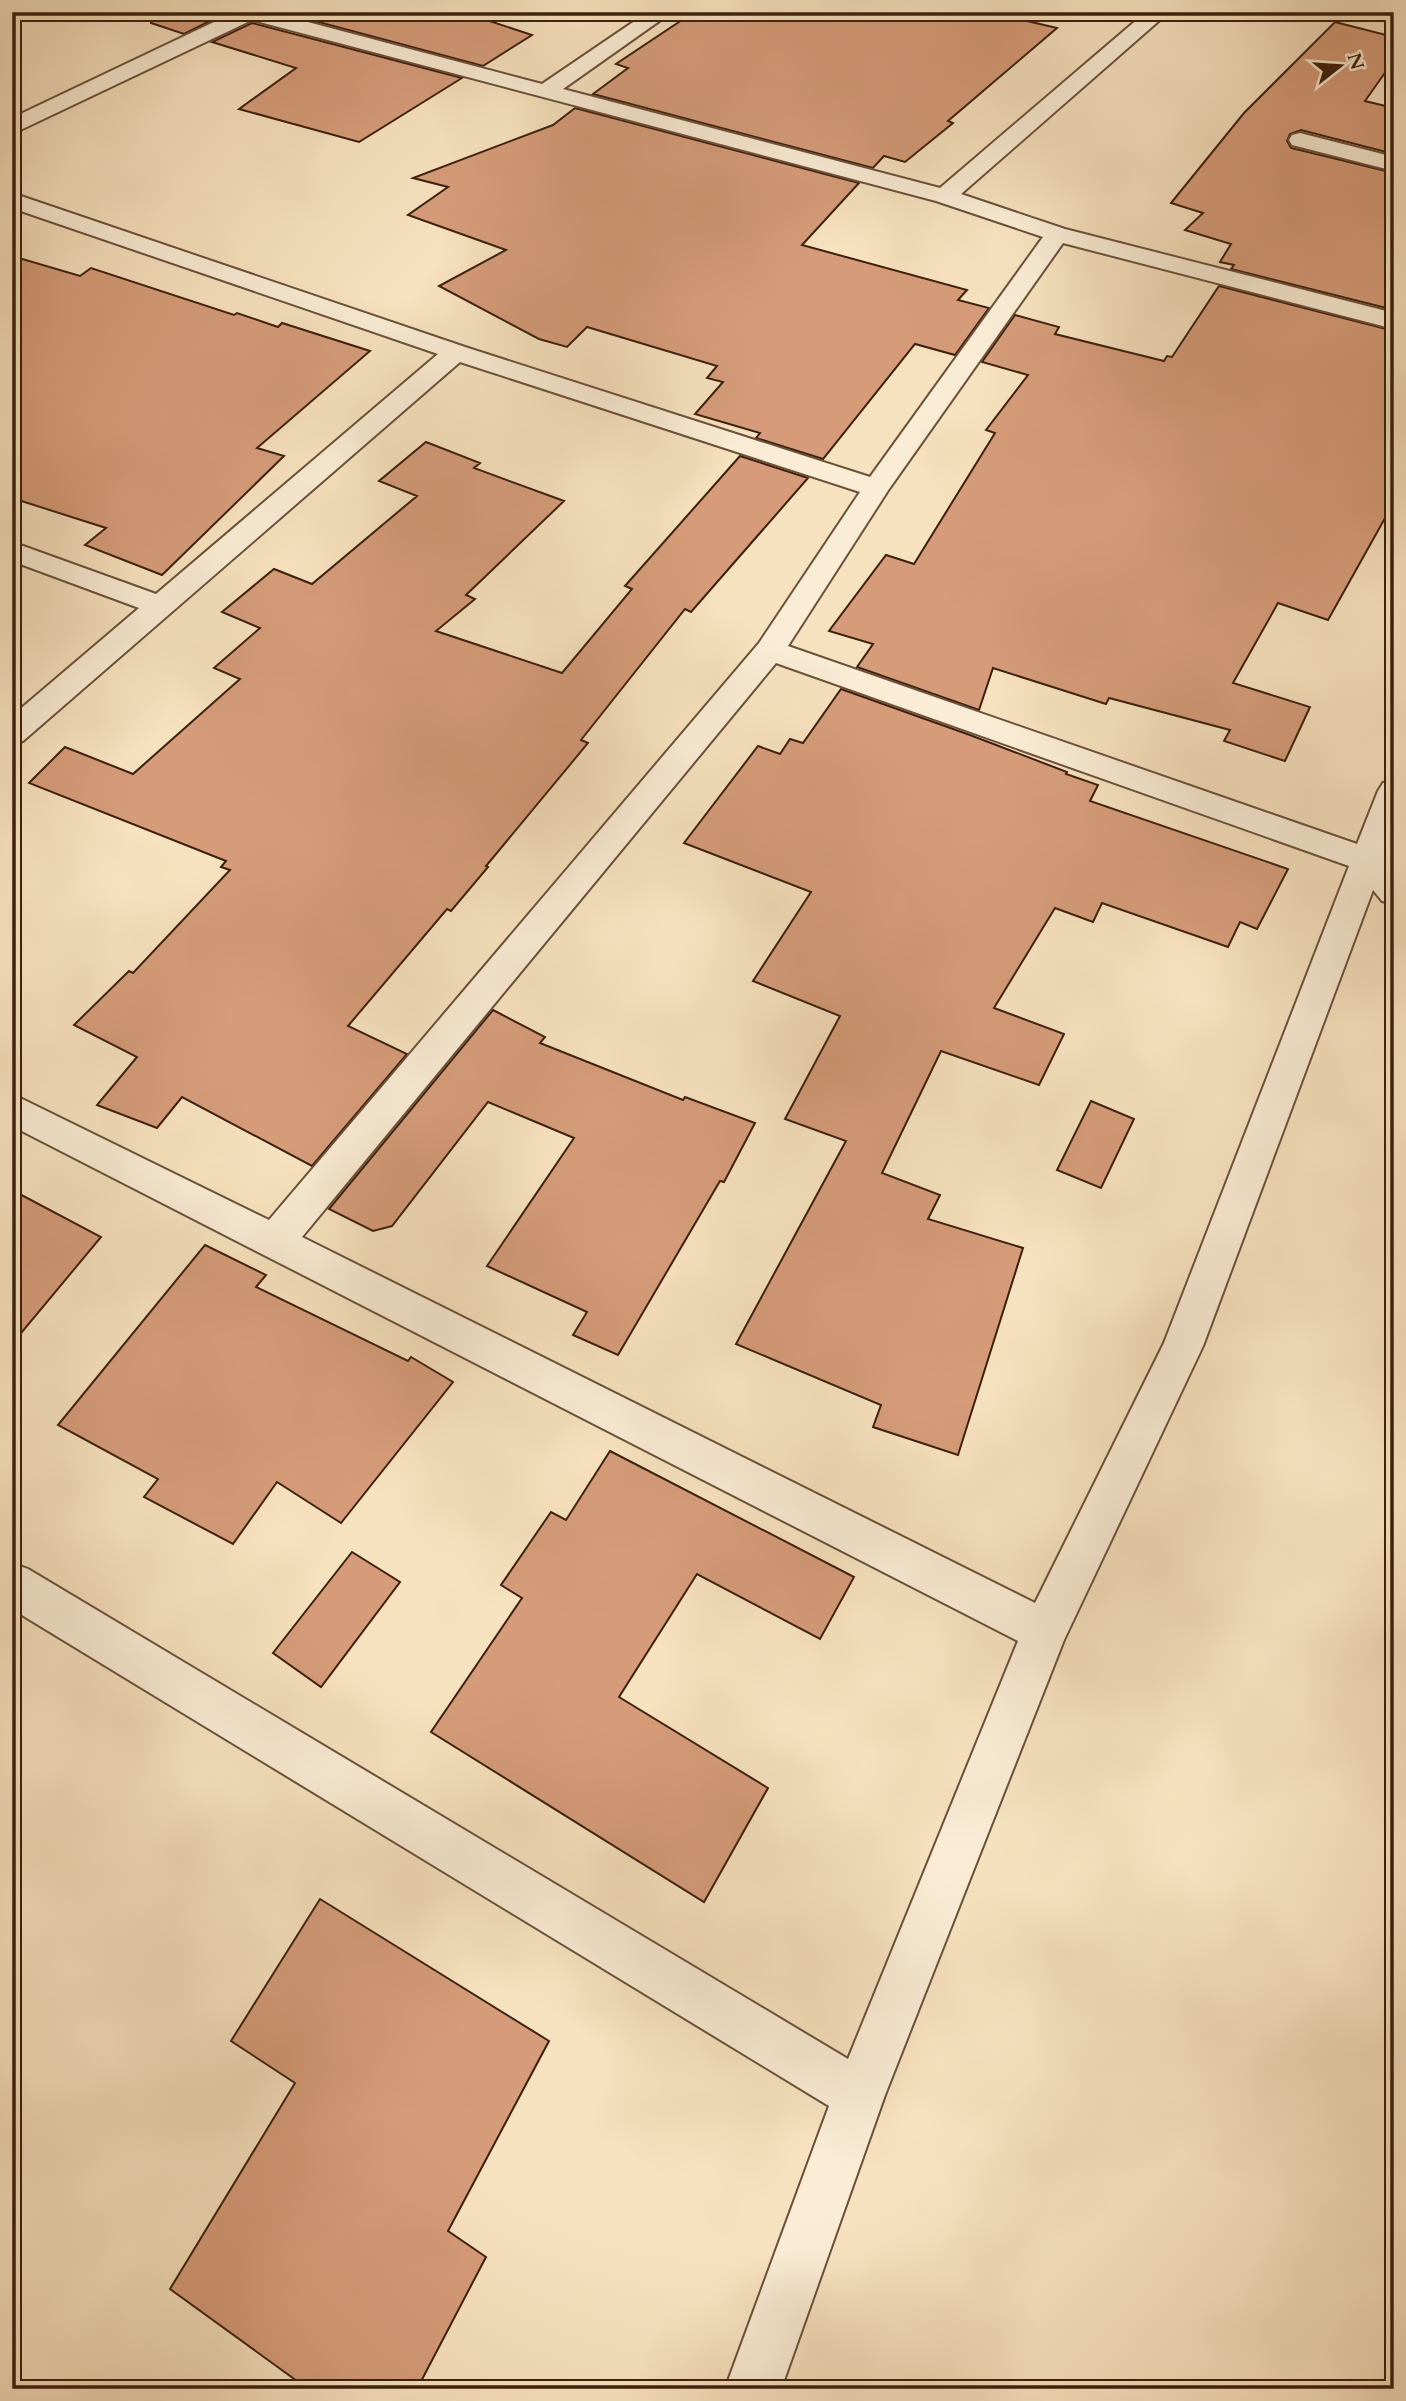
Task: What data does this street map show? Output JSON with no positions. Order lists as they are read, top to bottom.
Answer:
{
  "north": "right"
}
